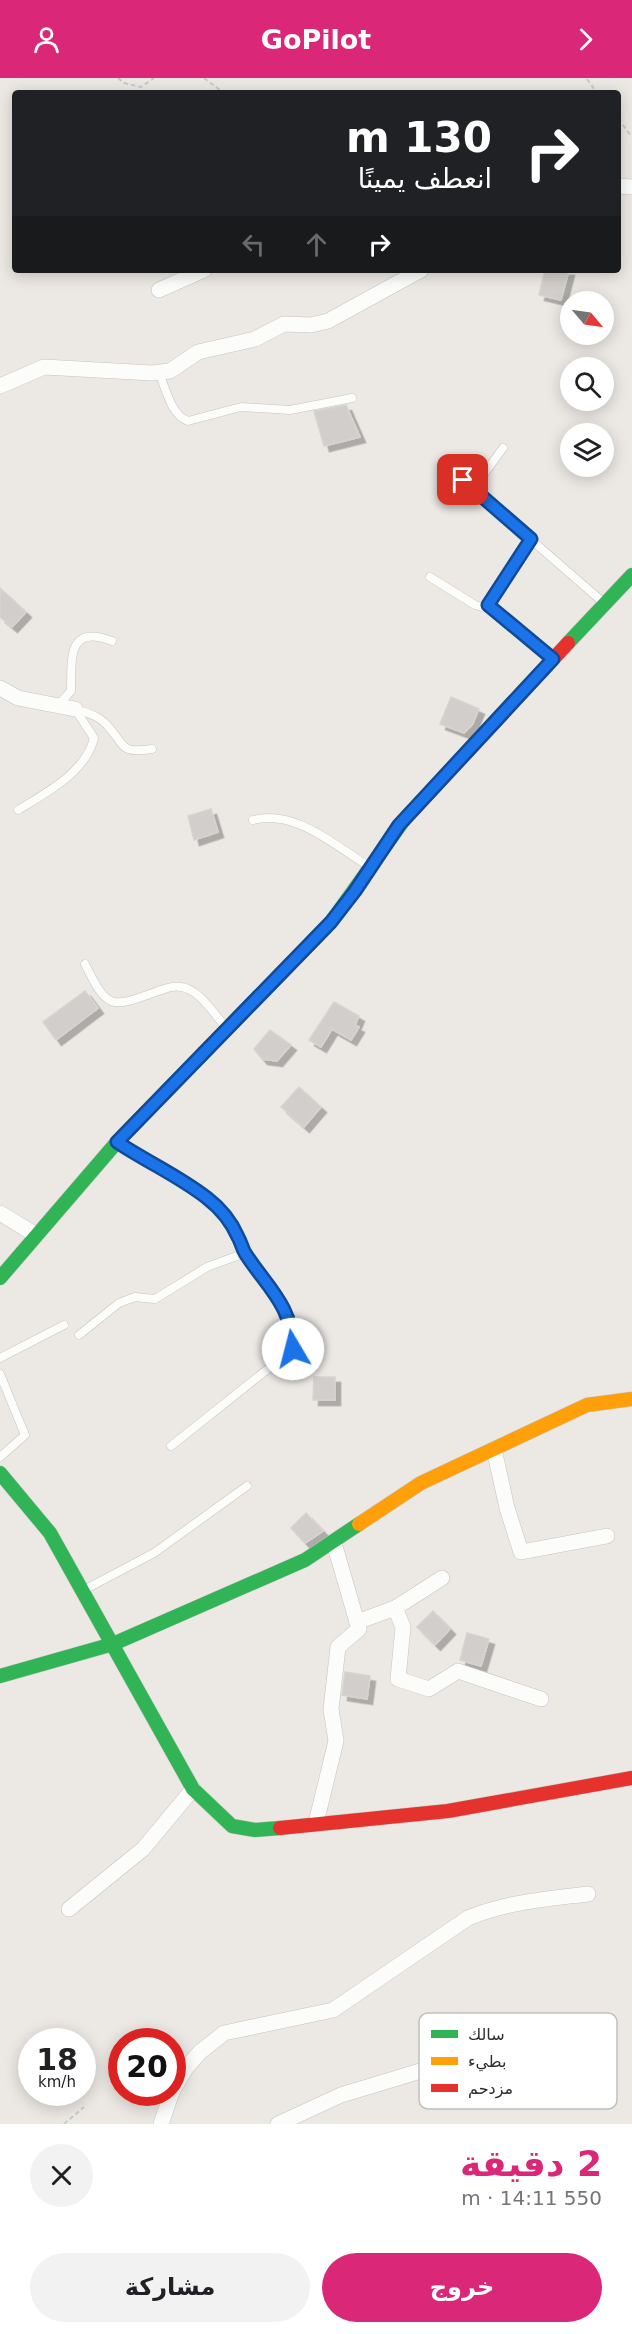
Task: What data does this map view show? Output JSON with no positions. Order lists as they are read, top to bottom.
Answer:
{
  "legend": ["سالك", "بطيء", "مزدحم"],
  "north": "bottom right",
  "page": {
    "header": "GoPilot",
    "turn": ["130 m", "انعطف يمينًا"],
    "speed": "18 km/h",
    "limit": "20",
    "heading": ["2 دقيقة", "550 m · 14:11"],
    "buttons": ["خروج", "مشاركة"]
  }
}
